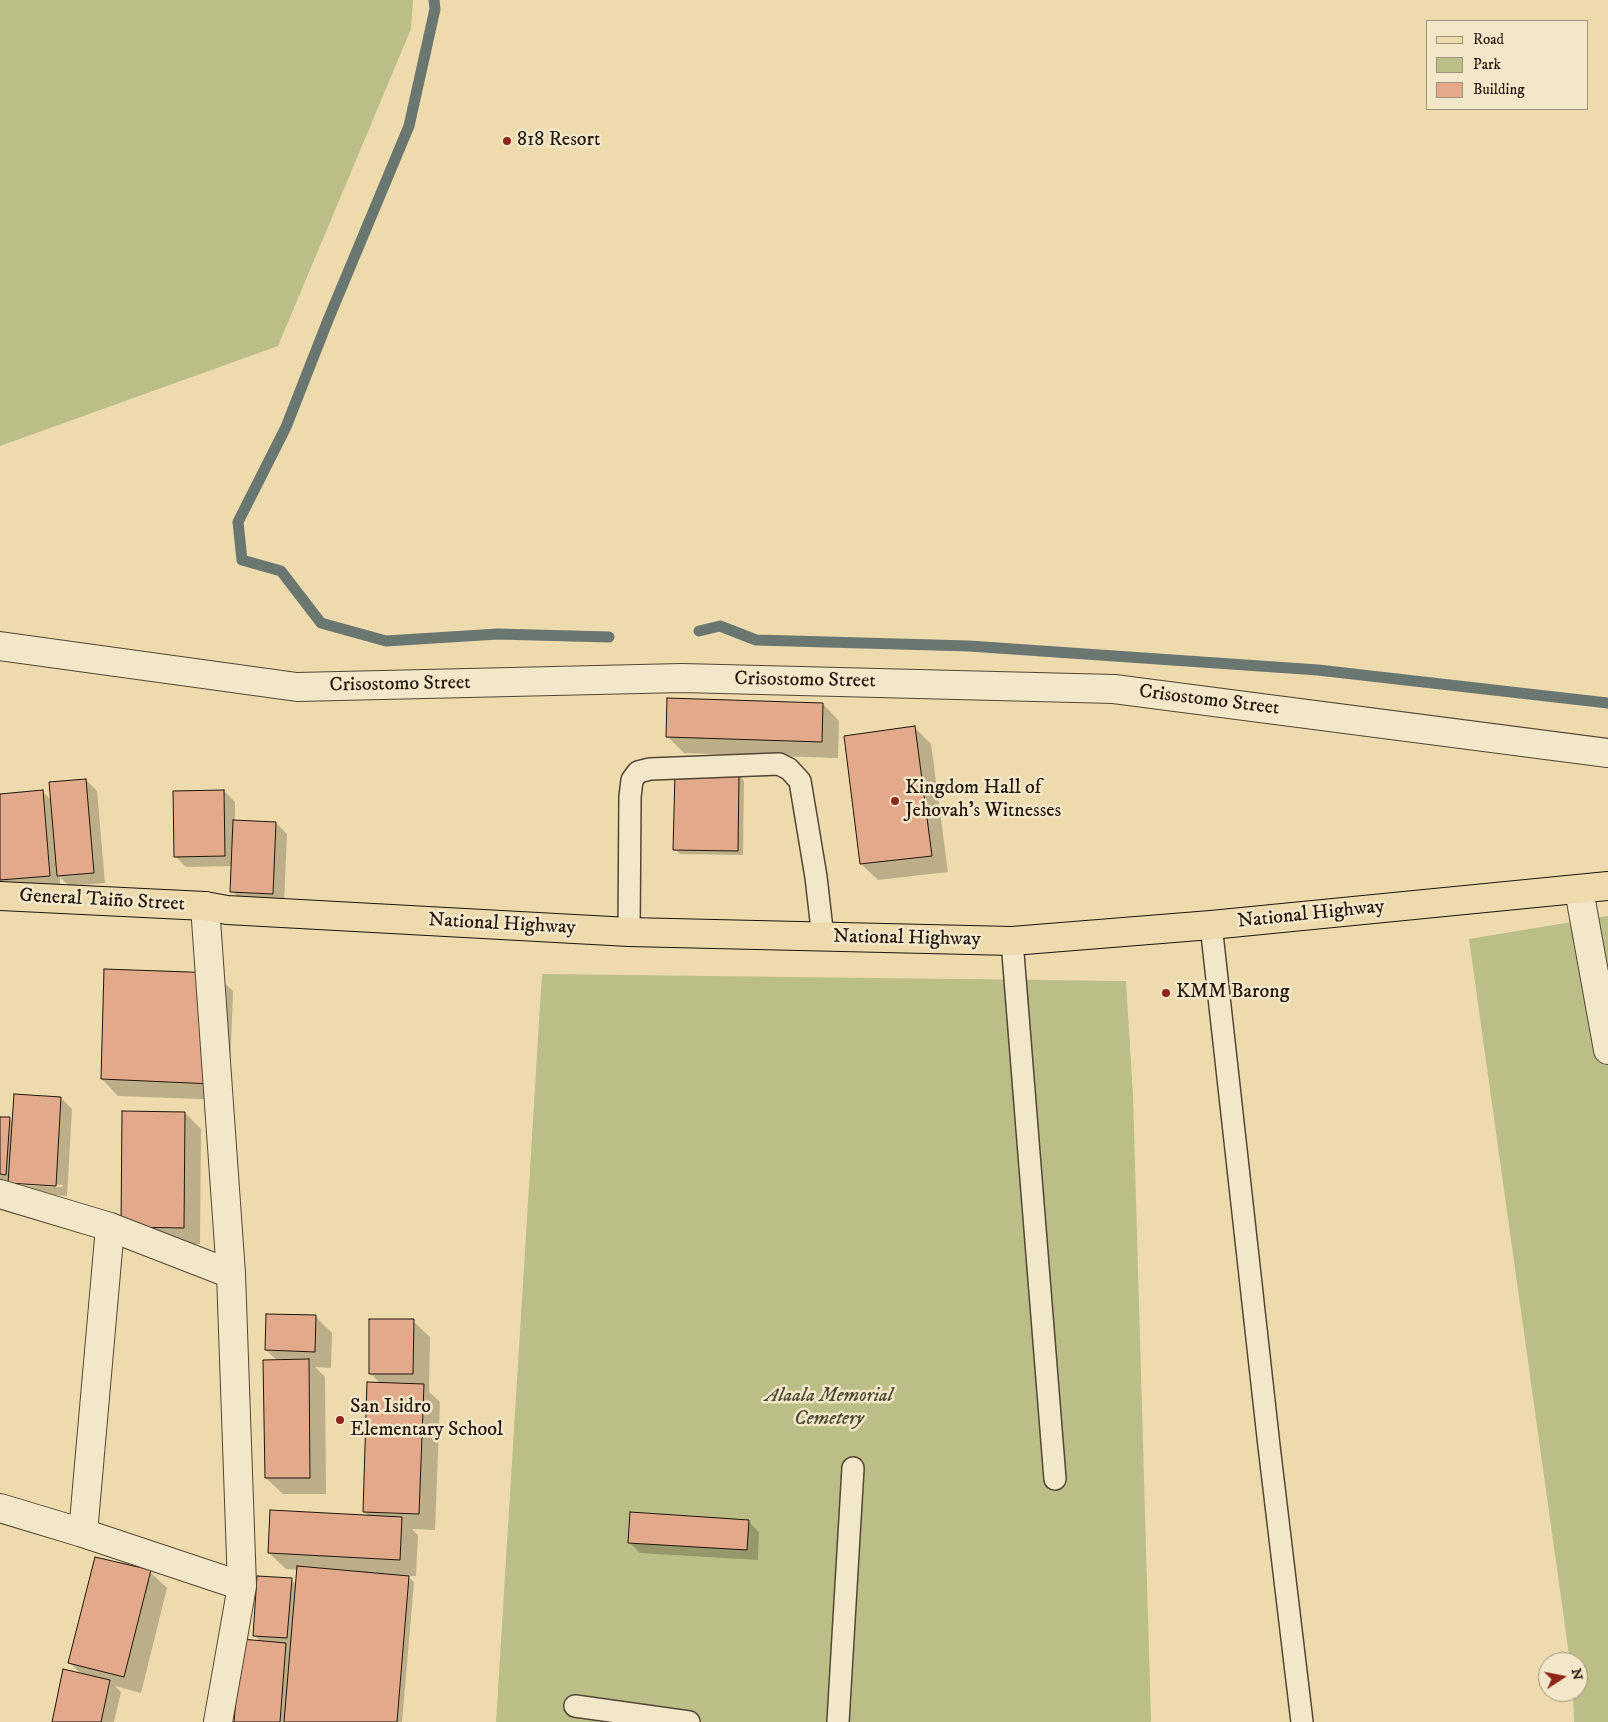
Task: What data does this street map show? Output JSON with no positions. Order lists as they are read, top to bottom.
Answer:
{
  "streets": {
    "main road": ["General Taiño Street", "National Highway"],
    "street": ["Crisostomo Street"]
  },
  "crossings": [
    ["General Taiño Street", "National Highway"]
  ],
  "parks": ["Alaala Memorial Cemetery"],
  "places": [
    "818 Resort",
    "Kingdom Hall of Jehovah's Witnesses",
    "KMM Barong",
    "San Isidro Elementary School"
  ],
  "legend": ["Road", "Park", "Building"],
  "north": "right"
}
